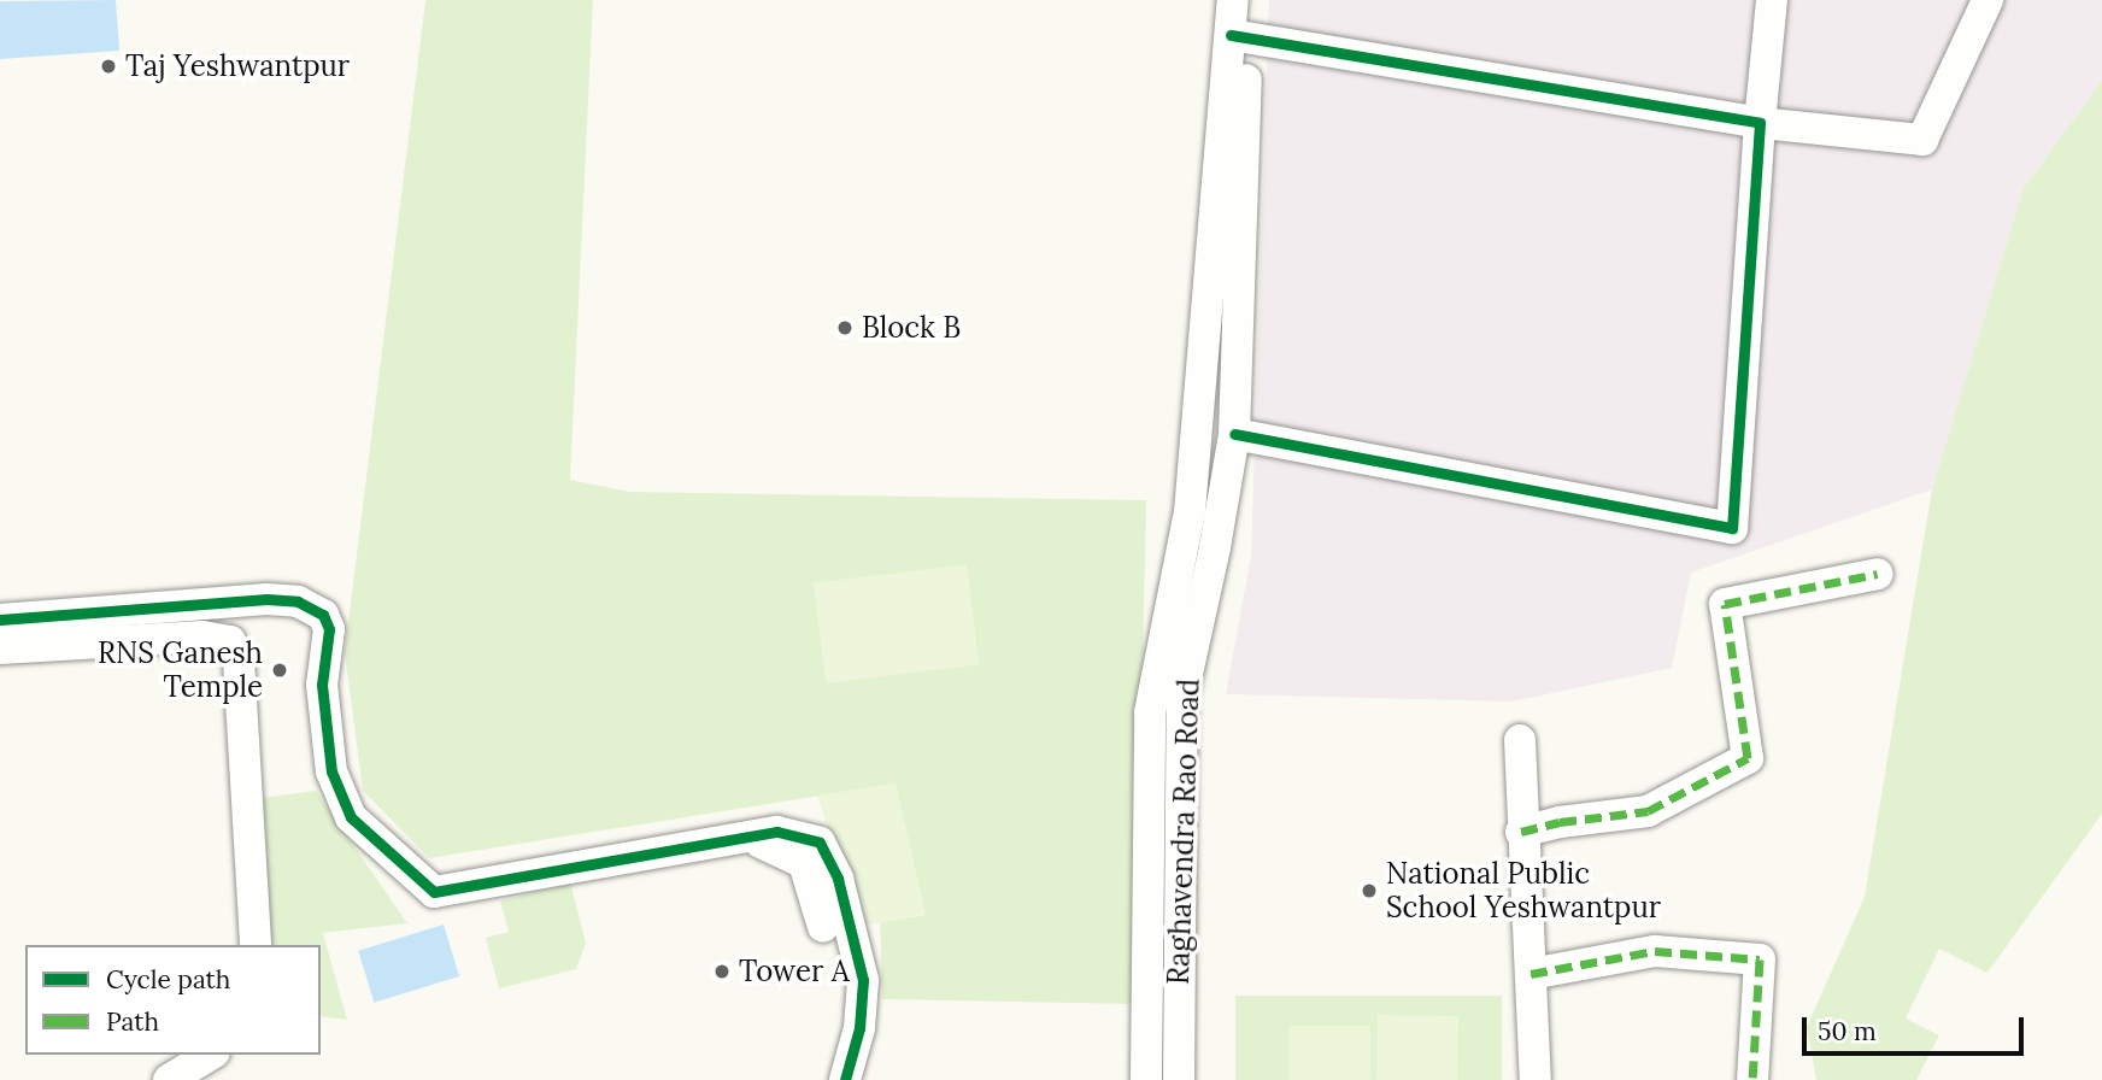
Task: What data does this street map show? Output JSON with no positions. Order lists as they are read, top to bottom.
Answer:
{
  "streets": {
    "street": ["Raghavendra Rao Road"]
  },
  "places": [
    "Taj Yeshwantpur",
    "Block B",
    "RNS Ganesh Temple",
    "National Public School Yeshwantpur",
    "Tower A"
  ],
  "legend": ["Cycle path", "Path"],
  "scale_bar": "50 m"
}
